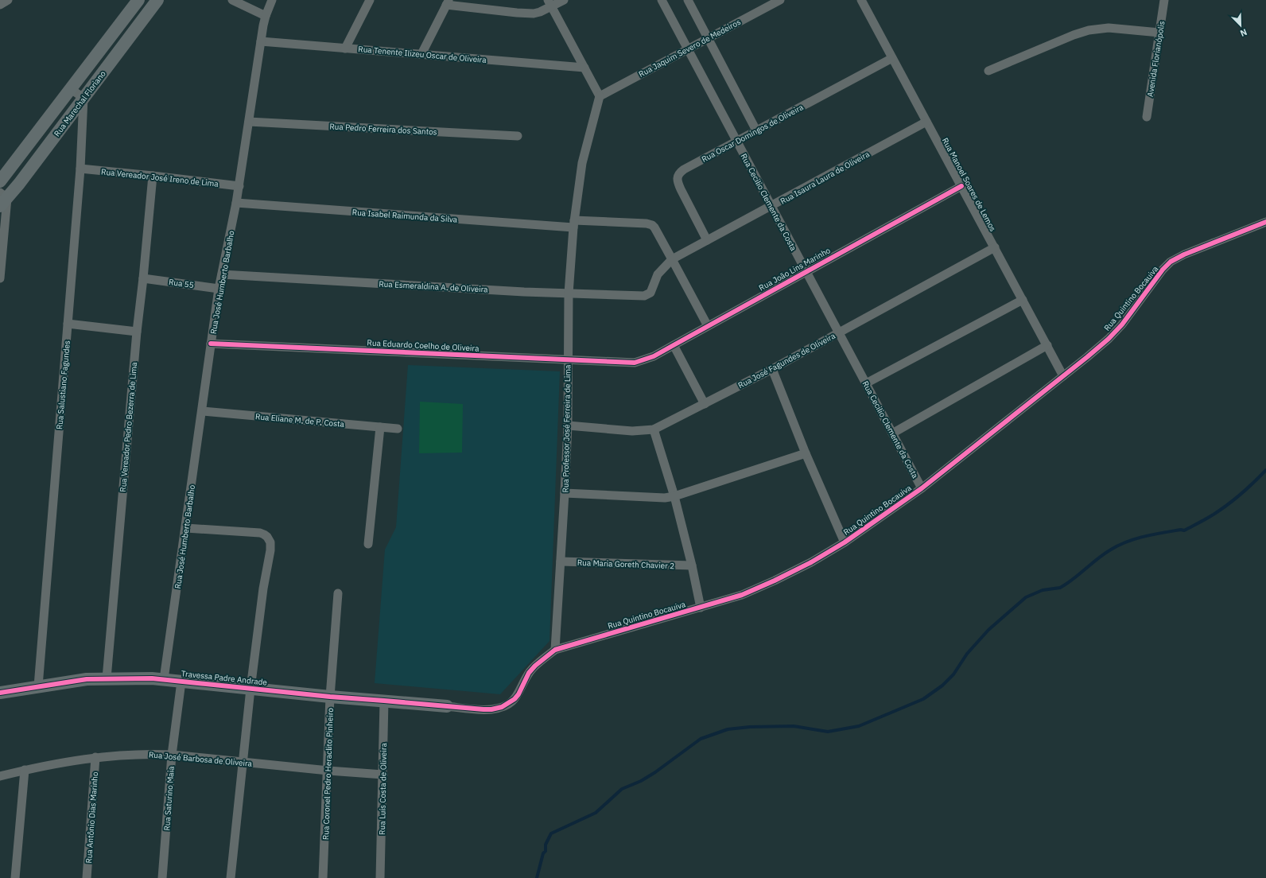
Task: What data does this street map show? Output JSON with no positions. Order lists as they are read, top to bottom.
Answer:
{
  "streets": {
    "street": [
      "Rua Jaquim Severo de Medeiros",
      "Rua Tenente Ilizeu Oscar de Oliveira",
      "Avenida Florianópolis",
      "Rua Marechal Floriano",
      "Rua Pedro Ferreira dos Santos",
      "Rua Oscar Domingos de Oliveira",
      "Rua Vereador José Ireno de Lima",
      "Rua Isaura Laura de Oliveira",
      "Rua Manoel Soares de Lemos",
      "Rua Cecilio Clemente da Costa",
      "Rua Isabel Raimunda da Silva",
      "Rua João Lins Marinho",
      "Rua José Humberto Barbalho",
      "Rua 55",
      "Rua Esmeraldina A. de Oliveira",
      "Rua Quintino Bocauiva",
      "Rua Eduardo Coelho de Oliveira",
      "Rua José Fagundes de Oliveira",
      "Rua Salustiano Fagundes",
      "Rua Eliane M. de P. Costa",
      "Rua Vereador Pedro Bezerra de Lima",
      "Rua Professor José Ferreira de Lima",
      "Rua Maria Goreth Chavier 2",
      "Travessa Padre Andrade",
      "Rua José Barbosa de Oliveira",
      "Rua Coronel Pedro Heraclito Pinheiro",
      "Rua Luís Costa de Oliveira",
      "Rua Saturino Maia",
      "Rua Antônio Dias Marinho"
    ]
  },
  "crossings": [
    ["Rua Jaquim Severo de Medeiros", "Rua Cecilio Clemente da Costa"],
    ["Rua Jaquim Severo de Medeiros", "Rua Professor José Ferreira de Lima"],
    ["Rua Tenente Ilizeu Oscar de Oliveira", "Rua José Humberto Barbalho"],
    ["Rua Marechal Floriano", "Rua Salustiano Fagundes"],
    ["Rua Pedro Ferreira dos Santos", "Rua José Humberto Barbalho"],
    ["Rua Oscar Domingos de Oliveira", "Rua Isaura Laura de Oliveira"],
    ["Rua Oscar Domingos de Oliveira", "Rua Manoel Soares de Lemos"],
    ["Rua Oscar Domingos de Oliveira", "Rua Cecilio Clemente da Costa"],
    ["Rua Vereador José Ireno de Lima", "Rua José Humberto Barbalho"],
    ["Rua Vereador José Ireno de Lima", "Rua Salustiano Fagundes"],
    ["Rua Vereador José Ireno de Lima", "Rua Vereador Pedro Bezerra de Lima"],
    ["Rua Isaura Laura de Oliveira", "Rua Manoel Soares de Lemos"],
    ["Rua Isaura Laura de Oliveira", "Rua Cecilio Clemente da Costa"],
    ["Rua Isaura Laura de Oliveira", "Rua Isabel Raimunda da Silva"],
    ["Rua Isaura Laura de Oliveira", "Rua Esmeraldina A. de Oliveira"],
    ["Rua Manoel Soares de Lemos", "Rua João Lins Marinho"],
    ["Rua Manoel Soares de Lemos", "Rua Quintino Bocauiva"],
    ["Rua Manoel Soares de Lemos", "Rua José Fagundes de Oliveira"],
    ["Rua Cecilio Clemente da Costa", "Rua João Lins Marinho"],
    ["Rua Cecilio Clemente da Costa", "Rua Quintino Bocauiva"],
    ["Rua Cecilio Clemente da Costa", "Rua José Fagundes de Oliveira"],
    ["Rua Isabel Raimunda da Silva", "Rua José Humberto Barbalho"],
    ["Rua Isabel Raimunda da Silva", "Rua Professor José Ferreira de Lima"],
    ["Rua João Lins Marinho", "Rua Eduardo Coelho de Oliveira"],
    ["Rua José Humberto Barbalho", "Rua 55"],
    ["Rua José Humberto Barbalho", "Rua Esmeraldina A. de Oliveira"],
    ["Rua José Humberto Barbalho", "Rua Eduardo Coelho de Oliveira"],
    ["Rua José Humberto Barbalho", "Rua Eliane M. de P. Costa"],
    ["Rua José Humberto Barbalho", "Travessa Padre Andrade"],
    ["Rua 55", "Rua Vereador Pedro Bezerra de Lima"],
    ["Rua Esmeraldina A. de Oliveira", "Rua Professor José Ferreira de Lima"],
    ["Rua Quintino Bocauiva", "Rua Professor José Ferreira de Lima"],
    ["Rua Quintino Bocauiva", "Travessa Padre Andrade"],
    ["Rua Eduardo Coelho de Oliveira", "Rua Professor José Ferreira de Lima"],
    ["Rua José Fagundes de Oliveira", "Rua Professor José Ferreira de Lima"],
    ["Rua Salustiano Fagundes", "Travessa Padre Andrade"],
    ["Rua Vereador Pedro Bezerra de Lima", "Travessa Padre Andrade"],
    ["Rua Professor José Ferreira de Lima", "Rua Maria Goreth Chavier 2"],
    ["Travessa Padre Andrade", "Rua Coronel Pedro Heraclito Pinheiro"],
    ["Travessa Padre Andrade", "Rua Luís Costa de Oliveira"],
    ["Travessa Padre Andrade", "Rua Saturino Maia"],
    ["Rua José Barbosa de Oliveira", "Rua Coronel Pedro Heraclito Pinheiro"],
    ["Rua José Barbosa de Oliveira", "Rua Luís Costa de Oliveira"],
    ["Rua José Barbosa de Oliveira", "Rua Saturino Maia"],
    ["Rua José Barbosa de Oliveira", "Rua Antônio Dias Marinho"]
  ],
  "north": "bottom right"
}
